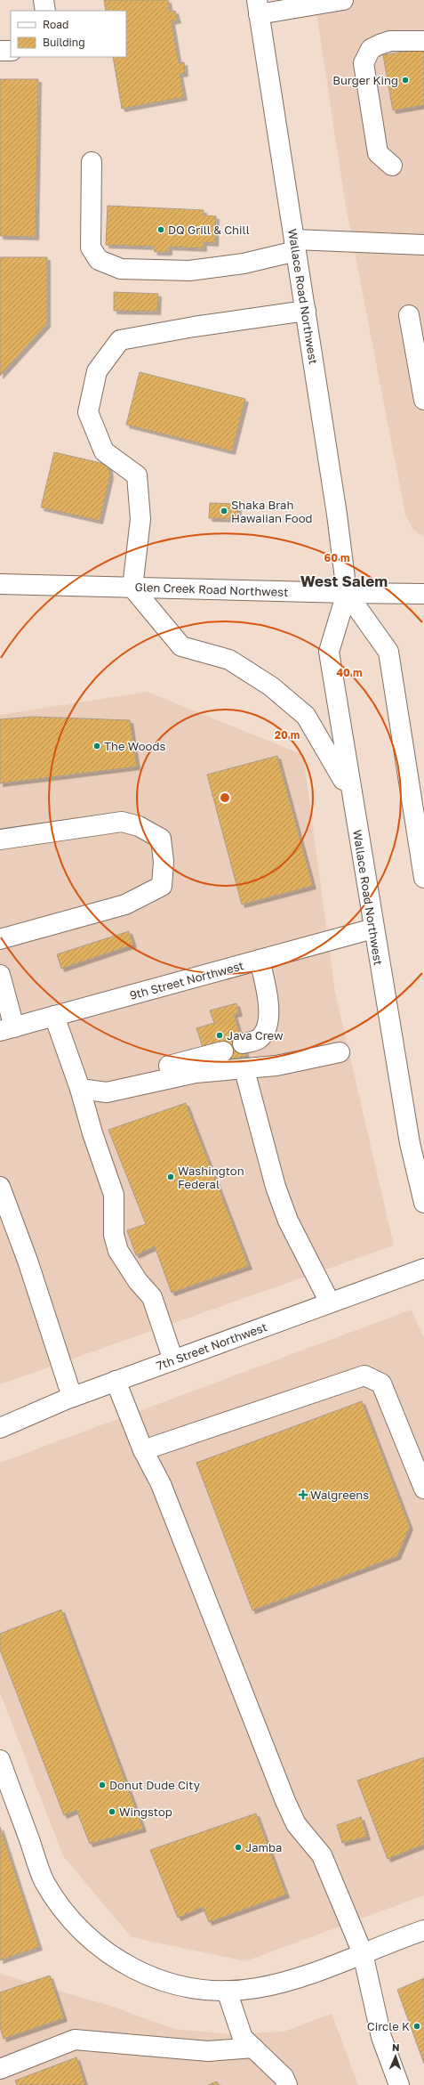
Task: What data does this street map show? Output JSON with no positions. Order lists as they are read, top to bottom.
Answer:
{
  "streets": {
    "main road": [
      "Wallace Road Northwest",
      "Glen Creek Road Northwest",
      "9th Street Northwest",
      "7th Street Northwest"
    ]
  },
  "crossings": [
    ["Wallace Road Northwest", "Glen Creek Road Northwest"],
    ["Wallace Road Northwest", "9th Street Northwest"]
  ],
  "districts": ["West Salem"],
  "places": {
    "other": [
      "Burger King",
      "DQ Grill & Chill",
      "Shaka Brah Hawaiian Food",
      "The Woods",
      "Java Crew",
      "Washington Federal",
      "Donut Dude City",
      "Wingstop",
      "Jamba",
      "Circle K"
    ],
    "health": ["Walgreens"]
  },
  "legend": ["Road", "Building"],
  "north": "top",
  "rings": ["60 m", "40 m", "20 m"]
}
